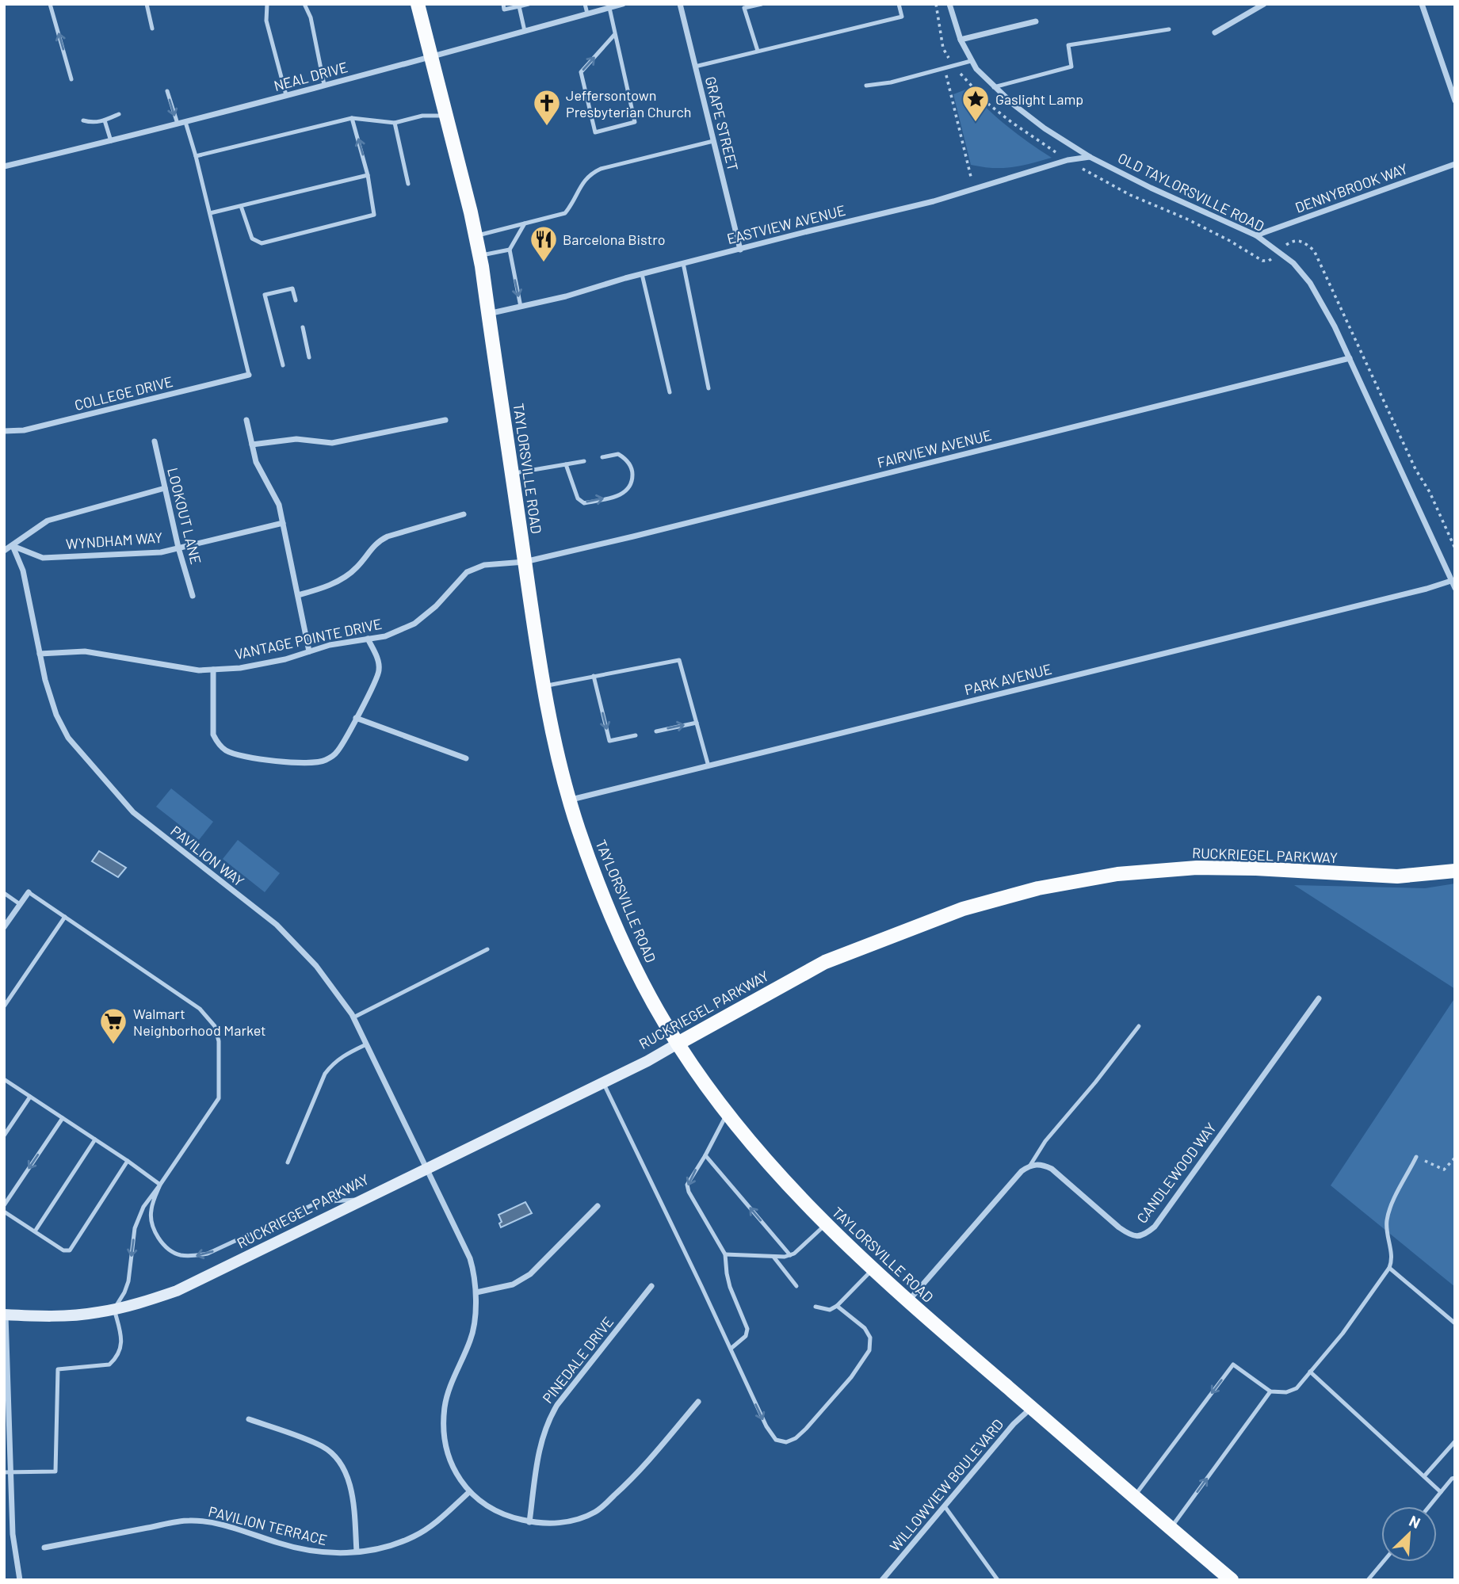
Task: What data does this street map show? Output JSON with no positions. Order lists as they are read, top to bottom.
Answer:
{
  "streets": {
    "main road": ["TAYLORSVILLE ROAD", "RUCKRIEGEL PARKWAY"],
    "street": [
      "NEAL DRIVE",
      "GRAPE STREET",
      "DENNYBROOK WAY",
      "OLD TAYLORSVILLE ROAD",
      "EASTVIEW AVENUE",
      "COLLEGE DRIVE",
      "FAIRVIEW AVENUE",
      "LOOKOUT LANE",
      "WYNDHAM WAY",
      "VANTAGE POINTE DRIVE",
      "PARK AVENUE",
      "PAVILION WAY",
      "CANDLEWOOD WAY",
      "PINEDALE DRIVE",
      "WILLOWVIEW BOULEVARD",
      "PAVILION TERRACE"
    ]
  },
  "crossings": [
    ["NEAL DRIVE", "TAYLORSVILLE ROAD"],
    ["GRAPE STREET", "EASTVIEW AVENUE"],
    ["DENNYBROOK WAY", "OLD TAYLORSVILLE ROAD"],
    ["OLD TAYLORSVILLE ROAD", "EASTVIEW AVENUE"],
    ["OLD TAYLORSVILLE ROAD", "FAIRVIEW AVENUE"],
    ["OLD TAYLORSVILLE ROAD", "PARK AVENUE"],
    ["EASTVIEW AVENUE", "TAYLORSVILLE ROAD"],
    ["FAIRVIEW AVENUE", "TAYLORSVILLE ROAD"],
    ["FAIRVIEW AVENUE", "VANTAGE POINTE DRIVE"],
    ["TAYLORSVILLE ROAD", "VANTAGE POINTE DRIVE"],
    ["TAYLORSVILLE ROAD", "PARK AVENUE"],
    ["TAYLORSVILLE ROAD", "RUCKRIEGEL PARKWAY"],
    ["TAYLORSVILLE ROAD", "WILLOWVIEW BOULEVARD"],
    ["LOOKOUT LANE", "WYNDHAM WAY"],
    ["WYNDHAM WAY", "PAVILION WAY"],
    ["VANTAGE POINTE DRIVE", "PAVILION WAY"],
    ["RUCKRIEGEL PARKWAY", "PAVILION WAY"],
    ["PAVILION WAY", "PAVILION TERRACE"]
  ],
  "places": {
    "place": ["Gaslight Lamp"],
    "church": ["Jeffersontown Presbyterian Church"],
    "restaurant": ["Barcelona Bistro"],
    "supermarket": ["Walmart Neighborhood Market"]
  },
  "north": "top right"
}
